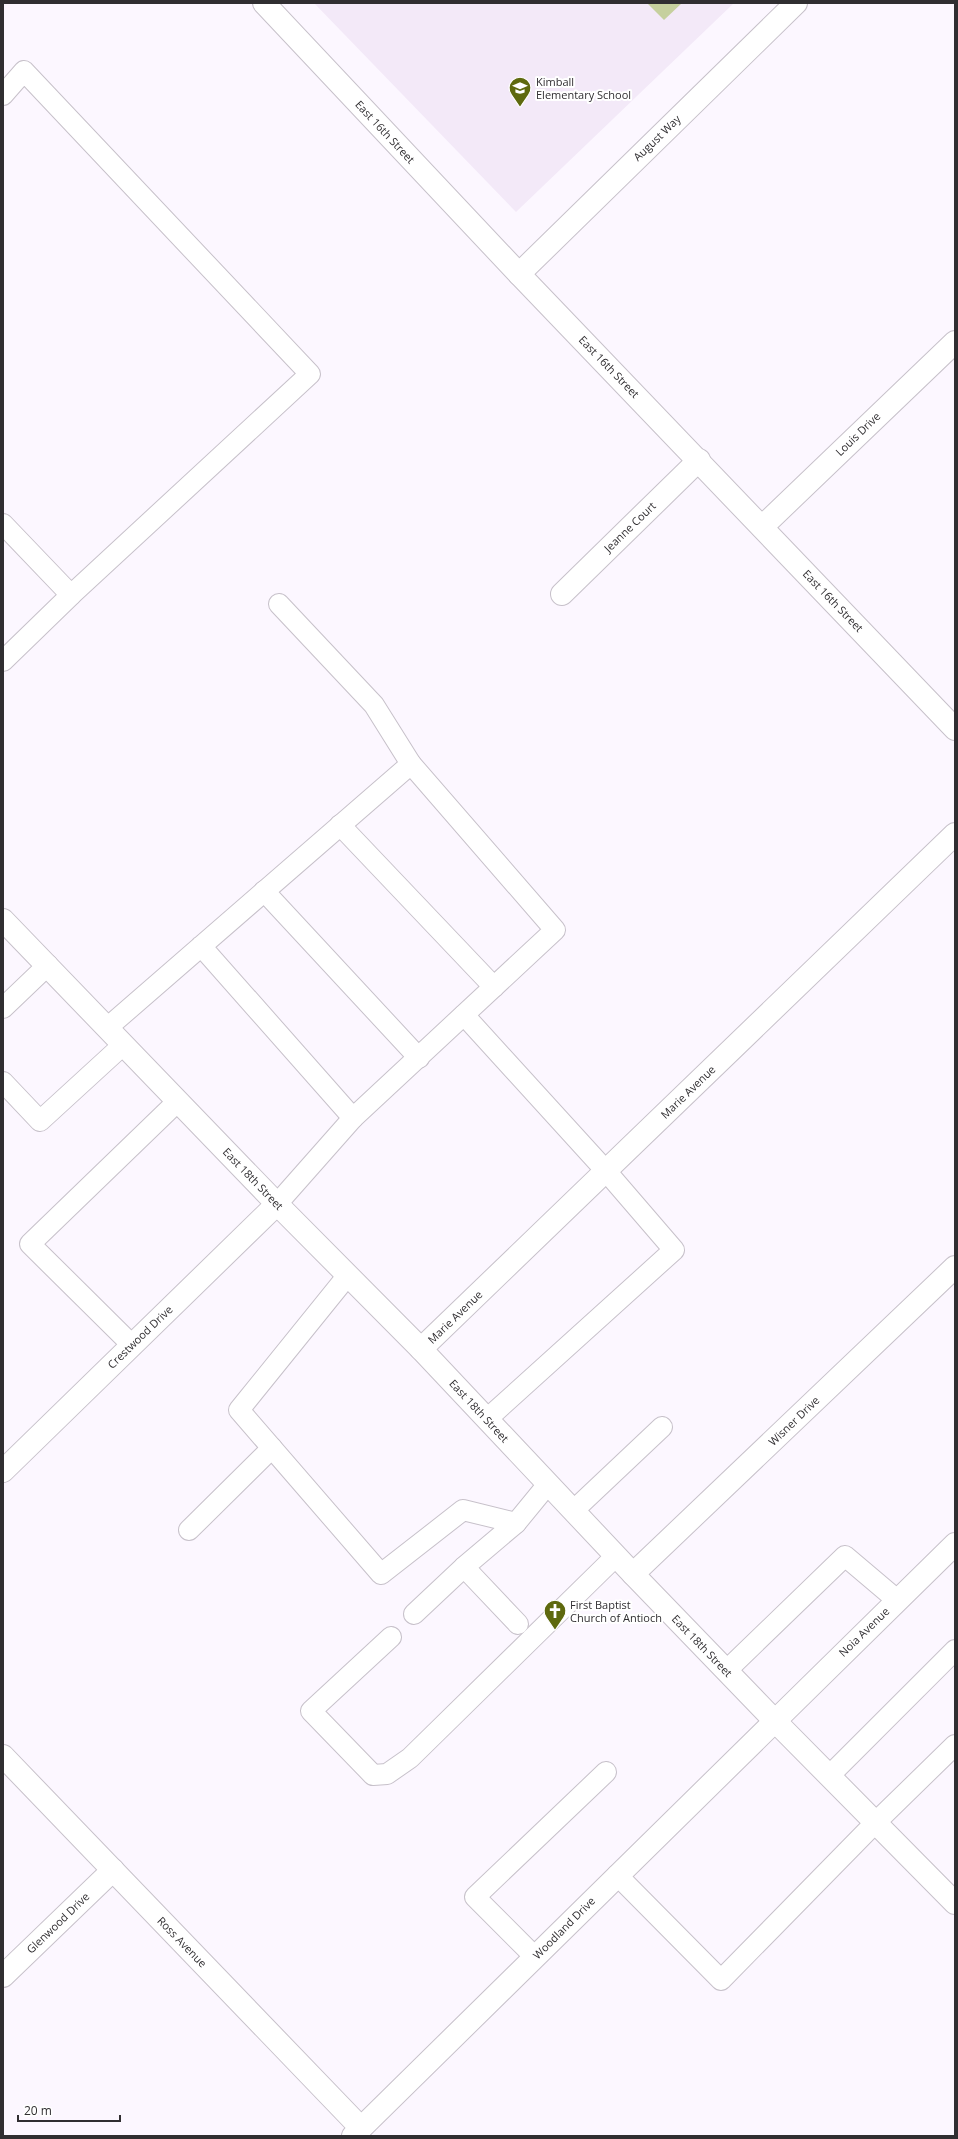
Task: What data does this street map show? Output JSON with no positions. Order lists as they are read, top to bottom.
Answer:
{
  "streets": {
    "street": [
      "East 16th Street",
      "August Way",
      "Louis Drive",
      "Jeanne Court",
      "Marie Avenue",
      "East 18th Street",
      "Crestwood Drive",
      "Wisner Drive",
      "Noia Avenue",
      "Glenwood Drive",
      "Woodland Drive",
      "Ross Avenue"
    ]
  },
  "crossings": [
    ["East 16th Street", "August Way"],
    ["East 16th Street", "Louis Drive"],
    ["East 16th Street", "Jeanne Court"],
    ["Marie Avenue", "East 18th Street"],
    ["East 18th Street", "Crestwood Drive"],
    ["East 18th Street", "Wisner Drive"],
    ["East 18th Street", "Noia Avenue"],
    ["East 18th Street", "Woodland Drive"],
    ["Noia Avenue", "Woodland Drive"],
    ["Glenwood Drive", "Ross Avenue"],
    ["Woodland Drive", "Ross Avenue"]
  ],
  "places": {
    "school or university": ["Kimball Elementary School"],
    "church": ["First Baptist Church of Antioch"]
  },
  "scale_bar": "20 m"
}
